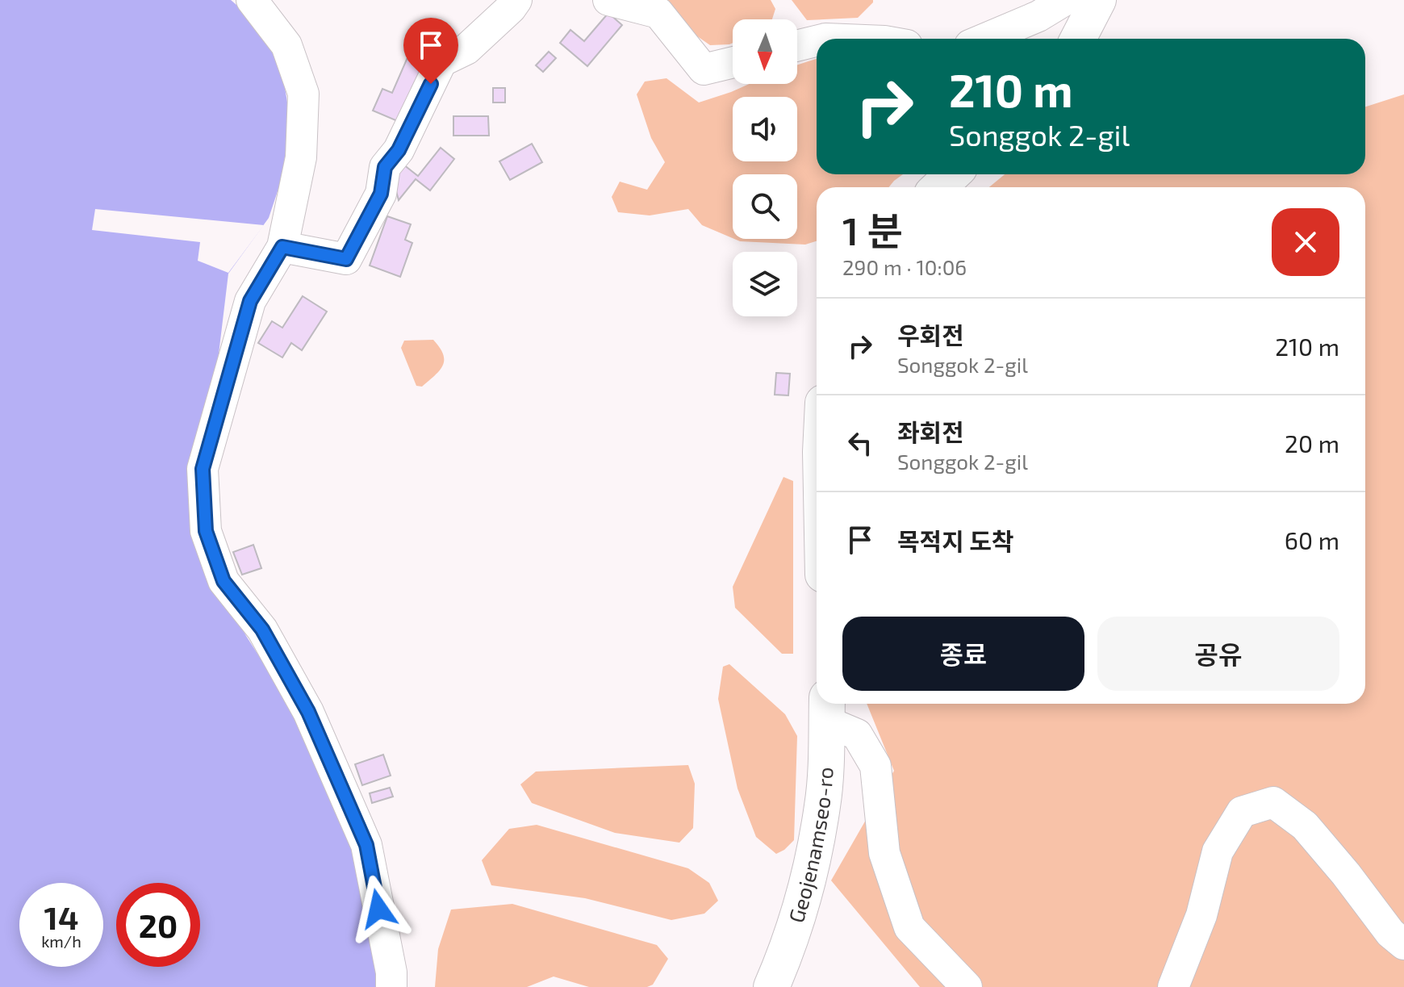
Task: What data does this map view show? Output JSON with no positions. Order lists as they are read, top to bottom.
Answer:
{
  "streets": {
    "main road": ["Geojenamseo-ro"]
  },
  "north": "bottom",
  "page": {
    "turn": ["210 m", "Songgok 2-gil"],
    "heading": ["1 분", "290 m · 10:06"],
    "list": [
      {
        "name": "우회전",
        "note": "Songgok 2-gil",
        "value": "210 m"
      },
      {
        "name": "좌회전",
        "note": "Songgok 2-gil",
        "value": "20 m"
      },
      {
        "name": "목적지 도착",
        "value": "60 m"
      }
    ],
    "buttons": ["종료", "공유"],
    "speed": "14 km/h",
    "limit": "20"
  }
}
